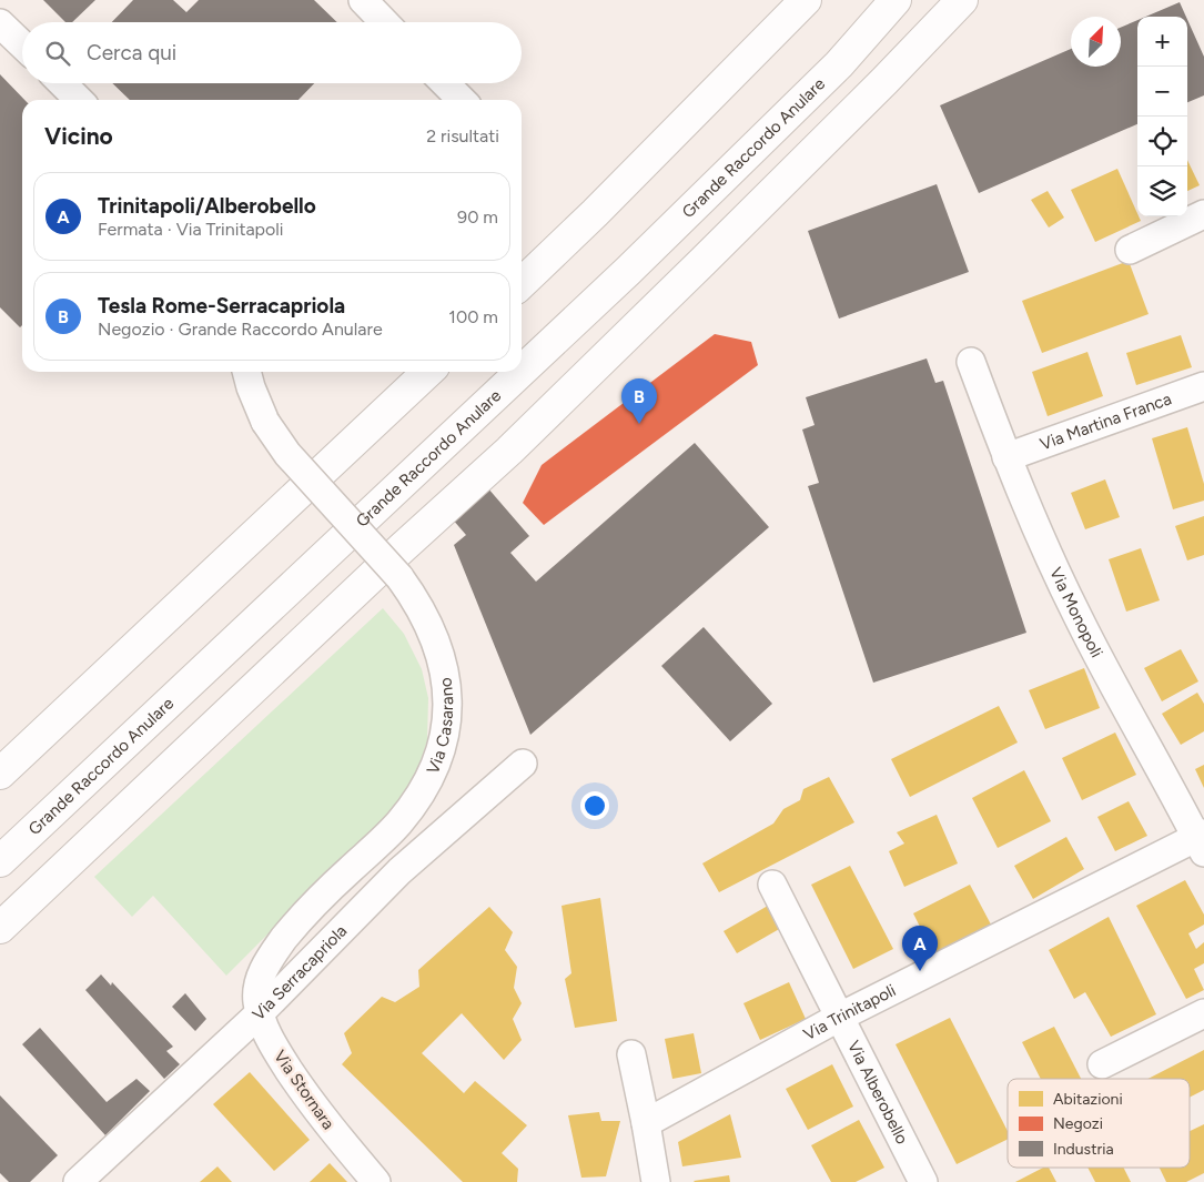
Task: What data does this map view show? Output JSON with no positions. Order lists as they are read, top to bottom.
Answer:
{
  "streets": {
    "highway": ["Grande Raccordo Anulare"],
    "street": [
      "Via Martina Franca",
      "Via Monopoli",
      "Via Casarano",
      "Via Serracapriola",
      "Via Trinitapoli",
      "Via Stornara",
      "Via Alberobello"
    ]
  },
  "crossings": [
    ["Via Martina Franca", "Via Monopoli"],
    ["Via Monopoli", "Via Trinitapoli"],
    ["Via Casarano", "Via Stornara"],
    ["Via Serracapriola", "Via Stornara"],
    ["Via Trinitapoli", "Via Alberobello"]
  ],
  "legend": ["Abitazioni", "Negozi", "Industria"],
  "north": "top right",
  "page": {
    "map_buttons": ["+", "−"],
    "search": "Cerca qui",
    "heading": ["Vicino", "2 risultati"],
    "list": [
      {
        "mark": "A",
        "name": "Trinitapoli/Alberobello",
        "note": "Fermata · Via Trinitapoli",
        "value": "90 m"
      },
      {
        "mark": "B",
        "name": "Tesla Rome-Serracapriola",
        "note": "Negozio · Grande Raccordo Anulare",
        "value": "100 m"
      }
    ],
    "pins": ["B", "A"]
  }
}
